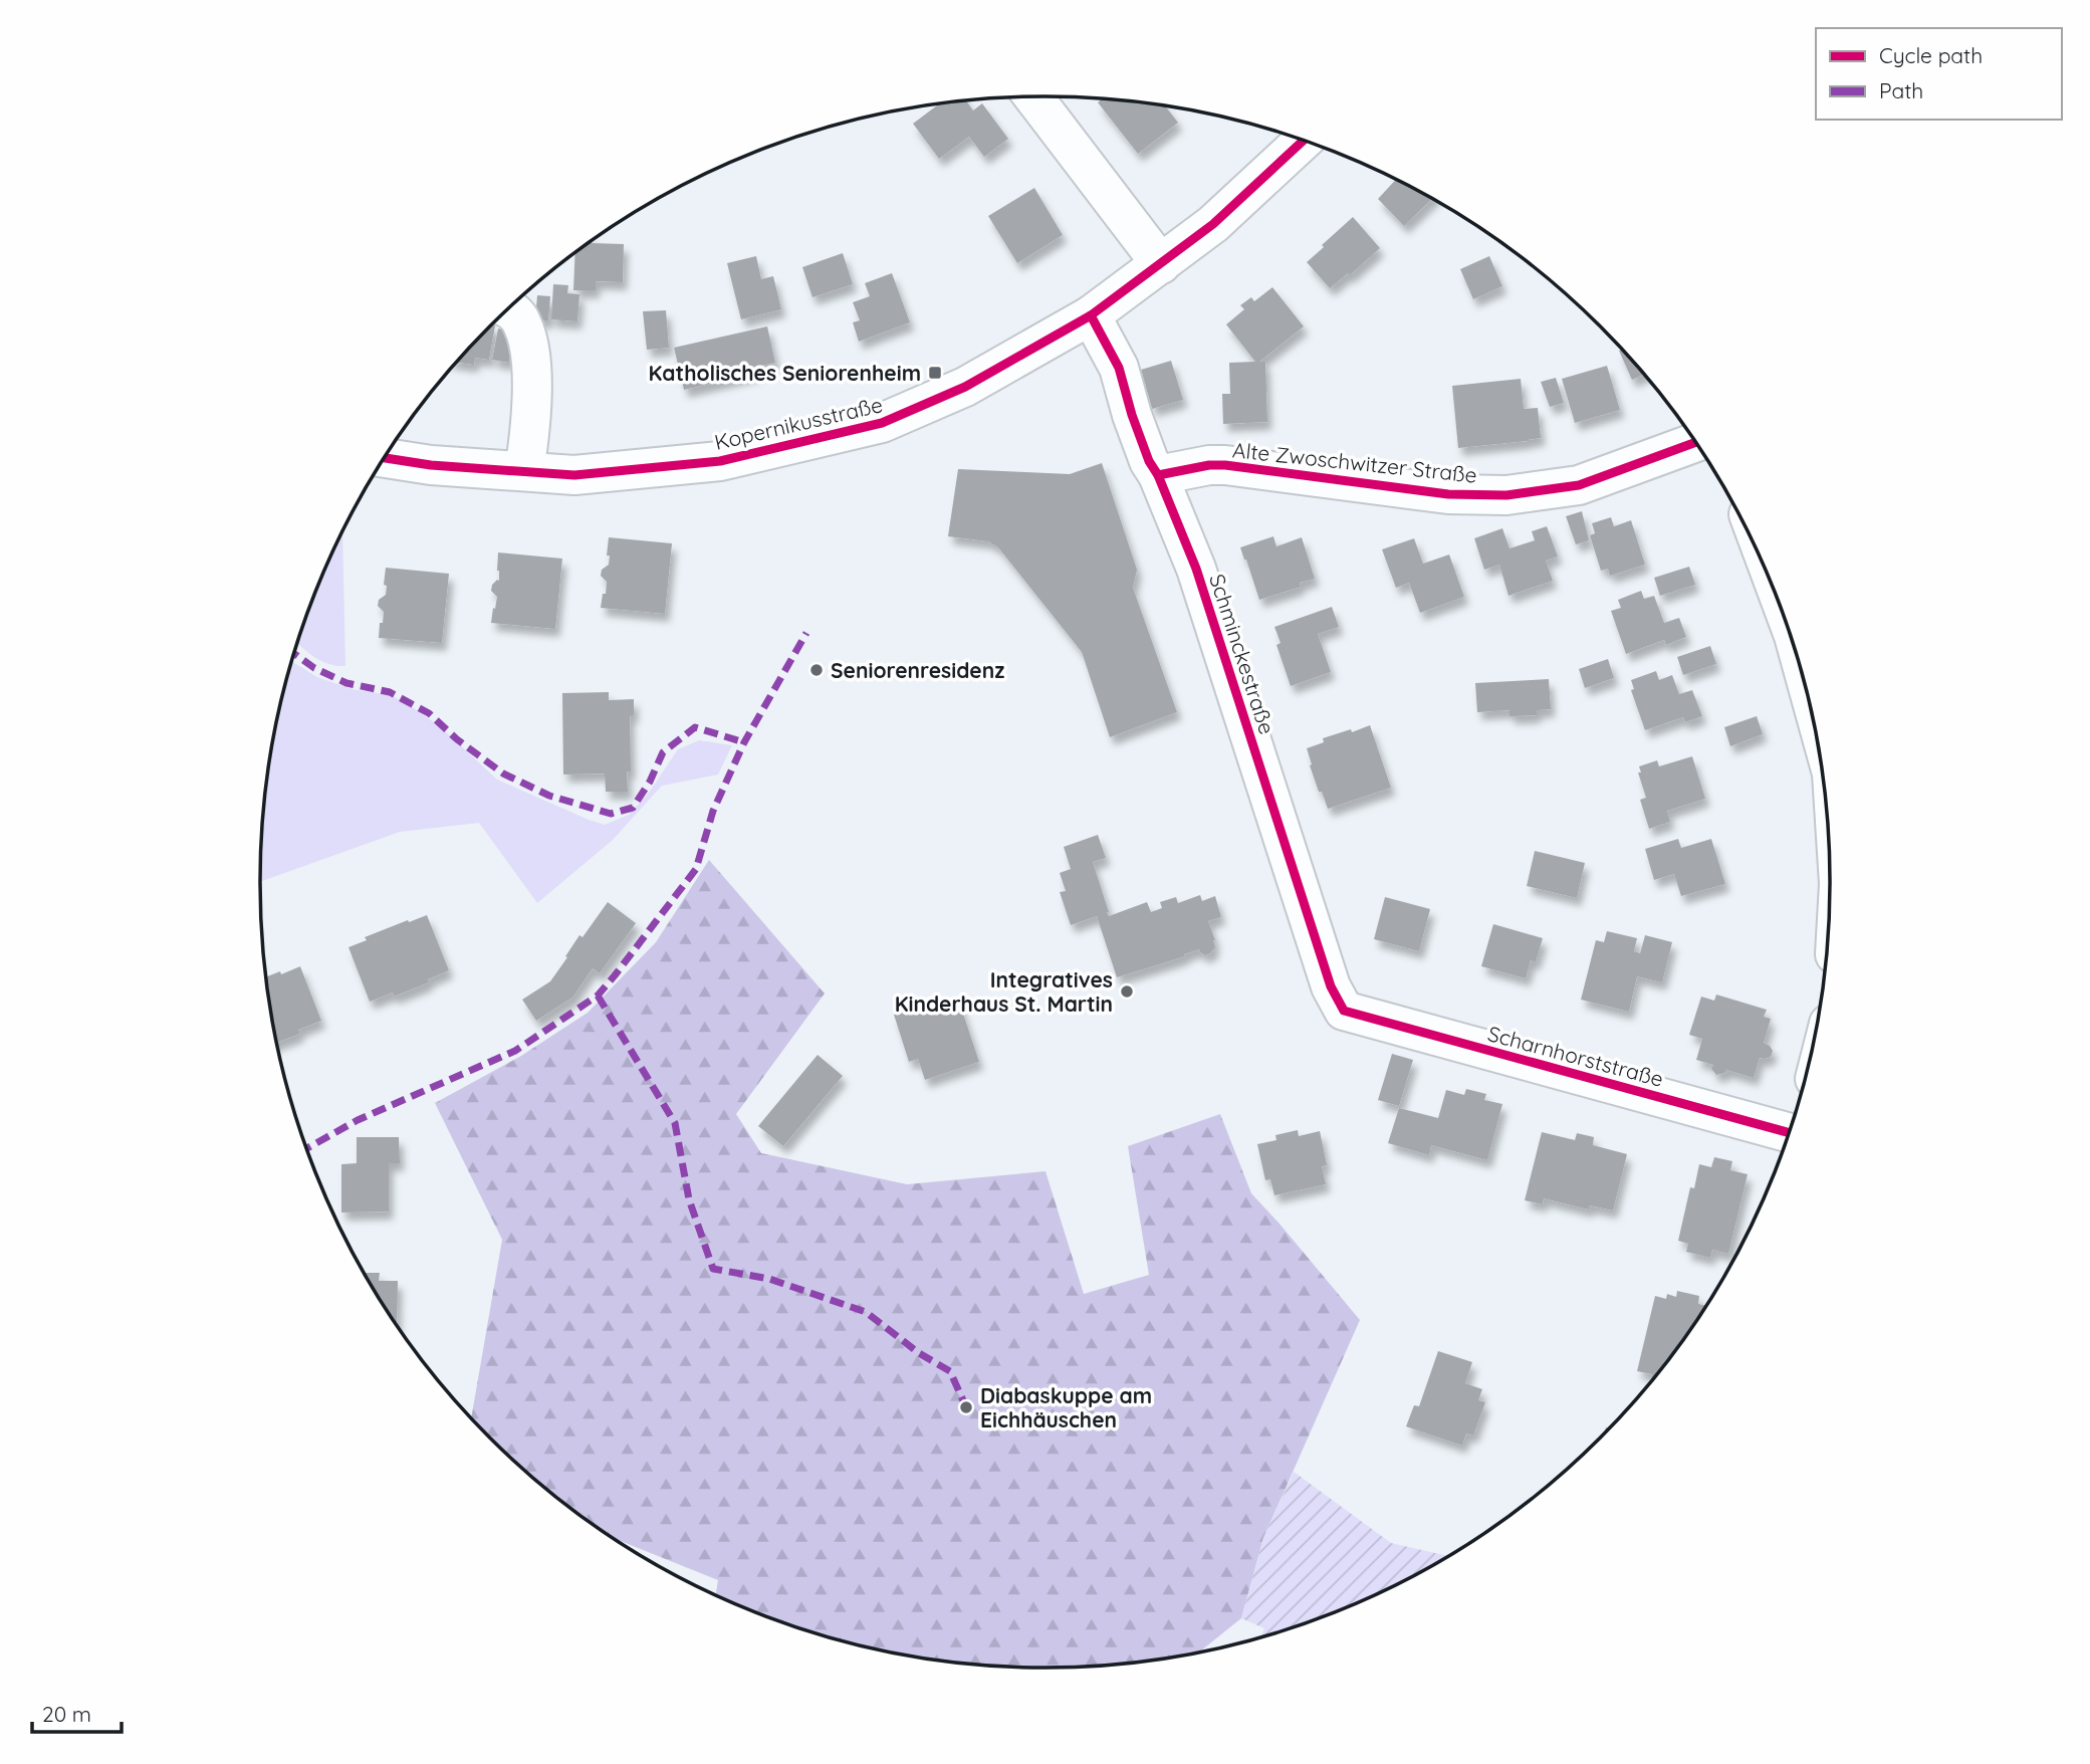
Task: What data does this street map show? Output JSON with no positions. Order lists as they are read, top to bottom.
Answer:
{
  "streets": {
    "street": [
      "Kopernikusstraße",
      "Alte Zwoschwitzer Straße",
      "Schminckestraße",
      "Scharnhorststraße"
    ]
  },
  "crossings": [
    ["Kopernikusstraße", "Schminckestraße"],
    ["Alte Zwoschwitzer Straße", "Schminckestraße"],
    ["Schminckestraße", "Scharnhorststraße"]
  ],
  "places": {
    "transit": ["Katholisches Seniorenheim"],
    "other": ["Seniorenresidenz", "Integratives Kinderhaus St. Martin", "Diabaskuppe am Eichhäuschen"]
  },
  "legend": ["Cycle path", "Path"],
  "scale_bar": "20 m"
}
